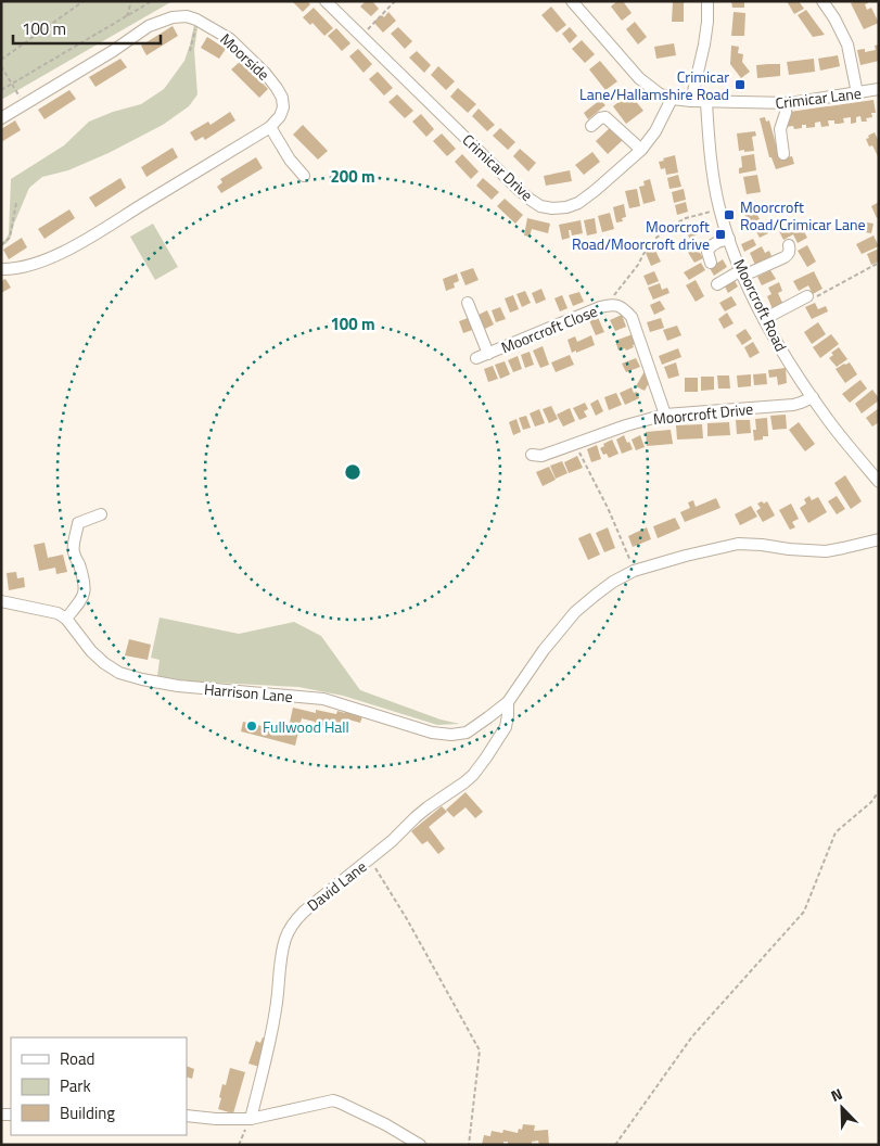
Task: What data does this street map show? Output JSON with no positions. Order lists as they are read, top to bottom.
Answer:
{
  "streets": {
    "street": [
      "Moorside",
      "Crimicar Lane",
      "Crimicar Drive",
      "Moorcroft Road",
      "Moorcroft Close",
      "Moorcroft Drive",
      "Harrison Lane",
      "David Lane"
    ]
  },
  "crossings": [
    ["Crimicar Lane", "Crimicar Drive"],
    ["Crimicar Lane", "Moorcroft Road"],
    ["Moorcroft Road", "Moorcroft Drive"],
    ["Harrison Lane", "David Lane"]
  ],
  "places": {
    "transit": ["Crimicar Lane/Hallamshire Road", "Moorcroft Road/Crimicar Lane", "Moorcroft Road/Moorcroft drive"],
    "other": ["Fullwood Hall"]
  },
  "legend": ["Road", "Park", "Building"],
  "scale_bar": "100 m",
  "north": "top left",
  "rings": ["200 m", "100 m"]
}
